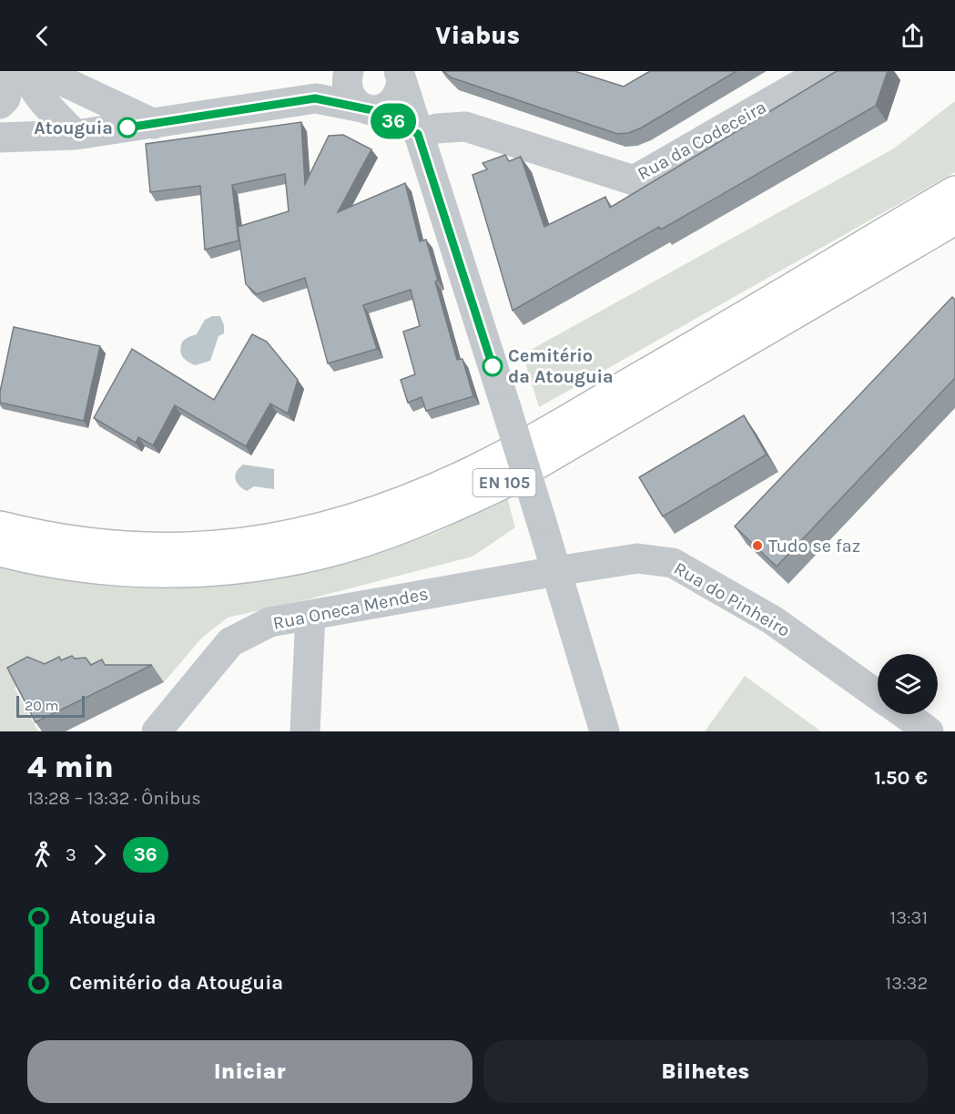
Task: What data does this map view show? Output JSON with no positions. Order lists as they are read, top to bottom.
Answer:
{
  "streets": {
    "highway": ["EN 105"],
    "street": ["Rua da Codeceira", "Rua do Pinheiro", "Rua Oneca Mendes"]
  },
  "crossings": [
    ["Rua do Pinheiro", "Rua Oneca Mendes"]
  ],
  "places": ["Atouguia", "Cemitério da Atouguia", "Tudo se faz"],
  "lines": ["bus line 36"],
  "scale_bar": "20 m",
  "page": {
    "header": "Viabus",
    "on_map": "36",
    "scale": "20 m",
    "heading": ["4 min", "13:28 – 13:32 · Ônibus", "1.50 €"],
    "legs": ["3", "36"],
    "list": [
      {
        "name": "Atouguia",
        "value": "13:31"
      },
      {
        "name": "Cemitério da Atouguia",
        "value": "13:32"
      }
    ],
    "buttons": ["Iniciar", "Bilhetes"]
  }
}
